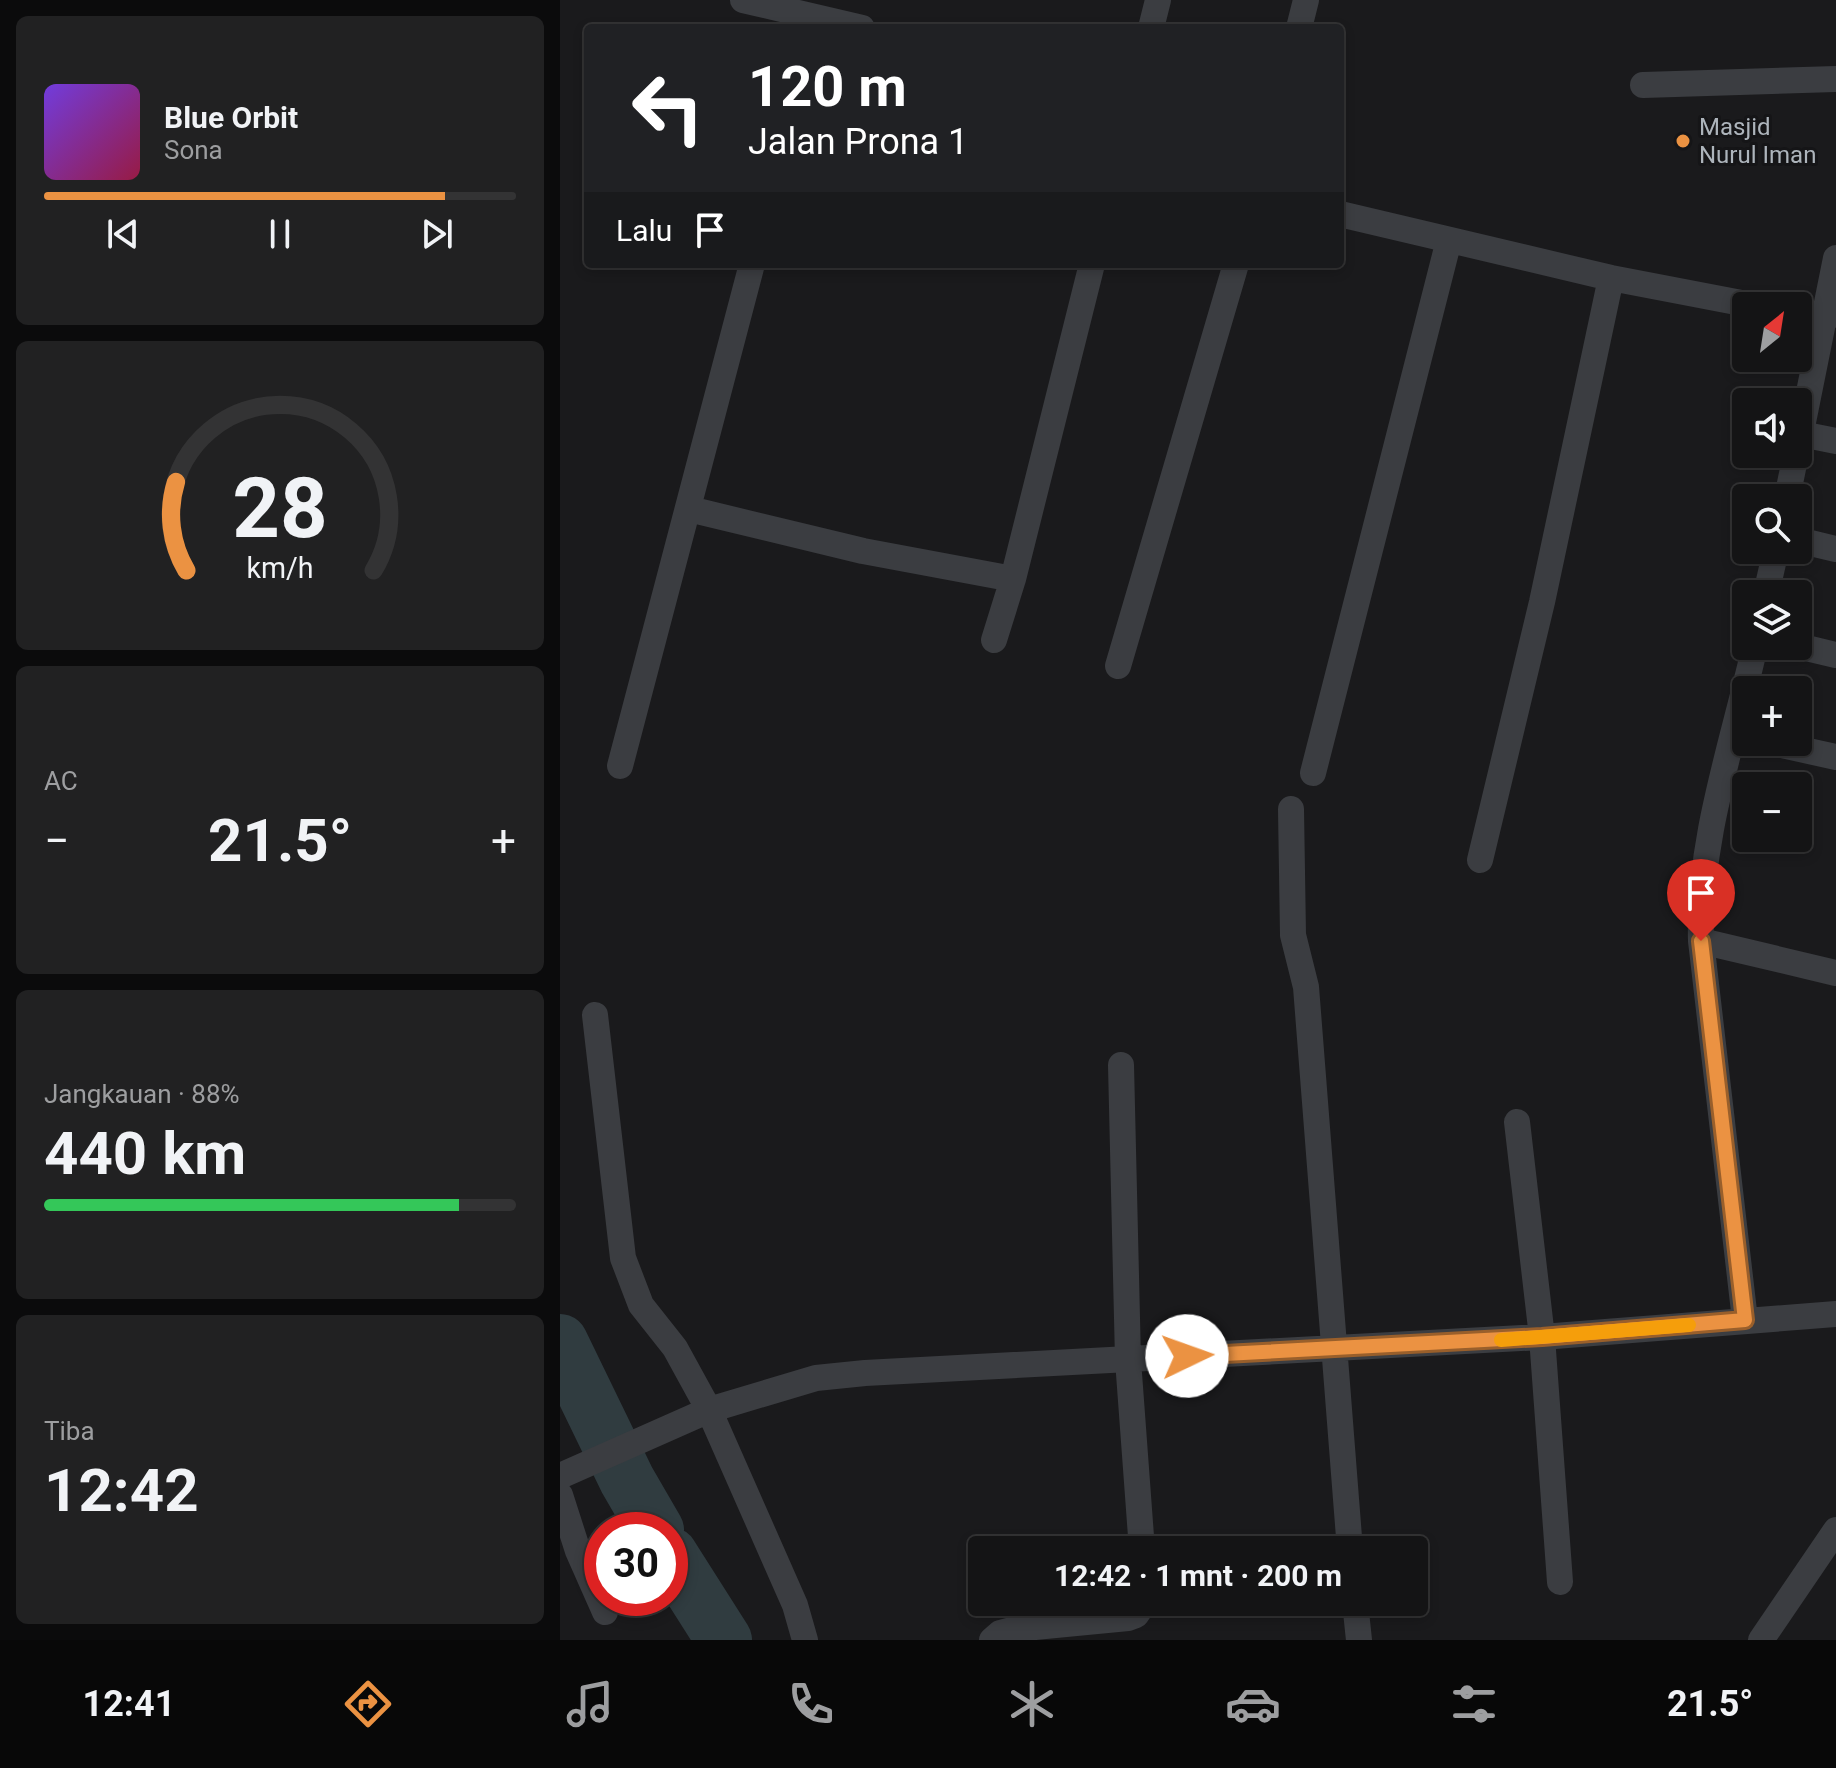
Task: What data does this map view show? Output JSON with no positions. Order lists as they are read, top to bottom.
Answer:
{
  "places": ["Masjid Nurul Iman"],
  "north": "top right",
  "page": {
    "turn": ["120 m", "Jalan Prona 1"],
    "song": ["Blue Orbit", "Sona"],
    "then": "Lalu",
    "map_buttons": ["+", "−"],
    "tile": [
      "AC",
      ["Jangkauan · 88%", "440 km"],
      ["Tiba", "12:42"]
    ],
    "heat": ["−", "21.5°", "+"],
    "limit": "30",
    "trip": "12:42 · 1 mnt · 200 m",
    "tabs": ["12:41", "21.5°"],
    "gauge": ["28", "km/h"]
  }
}
